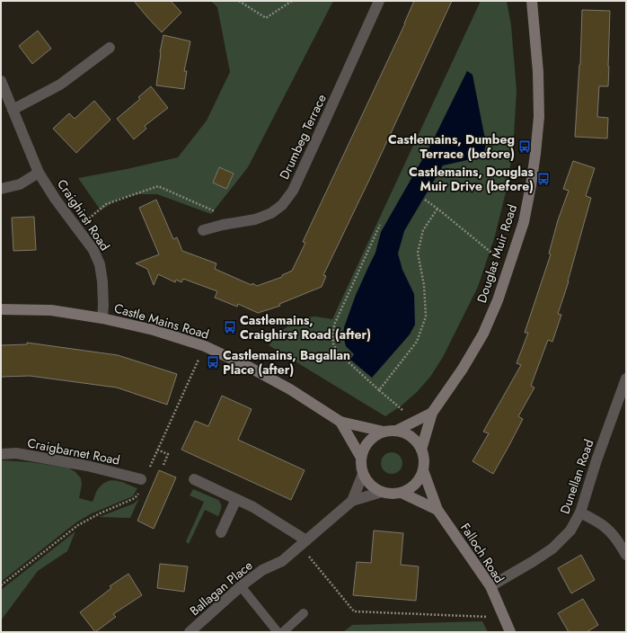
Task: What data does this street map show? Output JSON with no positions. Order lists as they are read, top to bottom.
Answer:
{
  "streets": {
    "street": [
      "Drumbeg Terrace",
      "Craighirst Road",
      "Douglas Muir Road",
      "Castle Mains Road",
      "Craigbarnet Road",
      "Dunellan Road",
      "Falloch Road",
      "Ballagan Place"
    ]
  },
  "crossings": [
    ["Craighirst Road", "Castle Mains Road"],
    ["Douglas Muir Road", "Castle Mains Road"],
    ["Douglas Muir Road", "Falloch Road"],
    ["Douglas Muir Road", "Ballagan Place"],
    ["Castle Mains Road", "Falloch Road"],
    ["Castle Mains Road", "Ballagan Place"],
    ["Dunellan Road", "Falloch Road"],
    ["Falloch Road", "Ballagan Place"]
  ],
  "places": {
    "bus stop": [
      "Castlemains, Dumbeg Terrace (before)",
      "Castlemains, Douglas Muir Drive (before)",
      "Castlemains, Craighirst Road (after)",
      "Castlemains, Bagallan Place (after)"
    ]
  }
}
